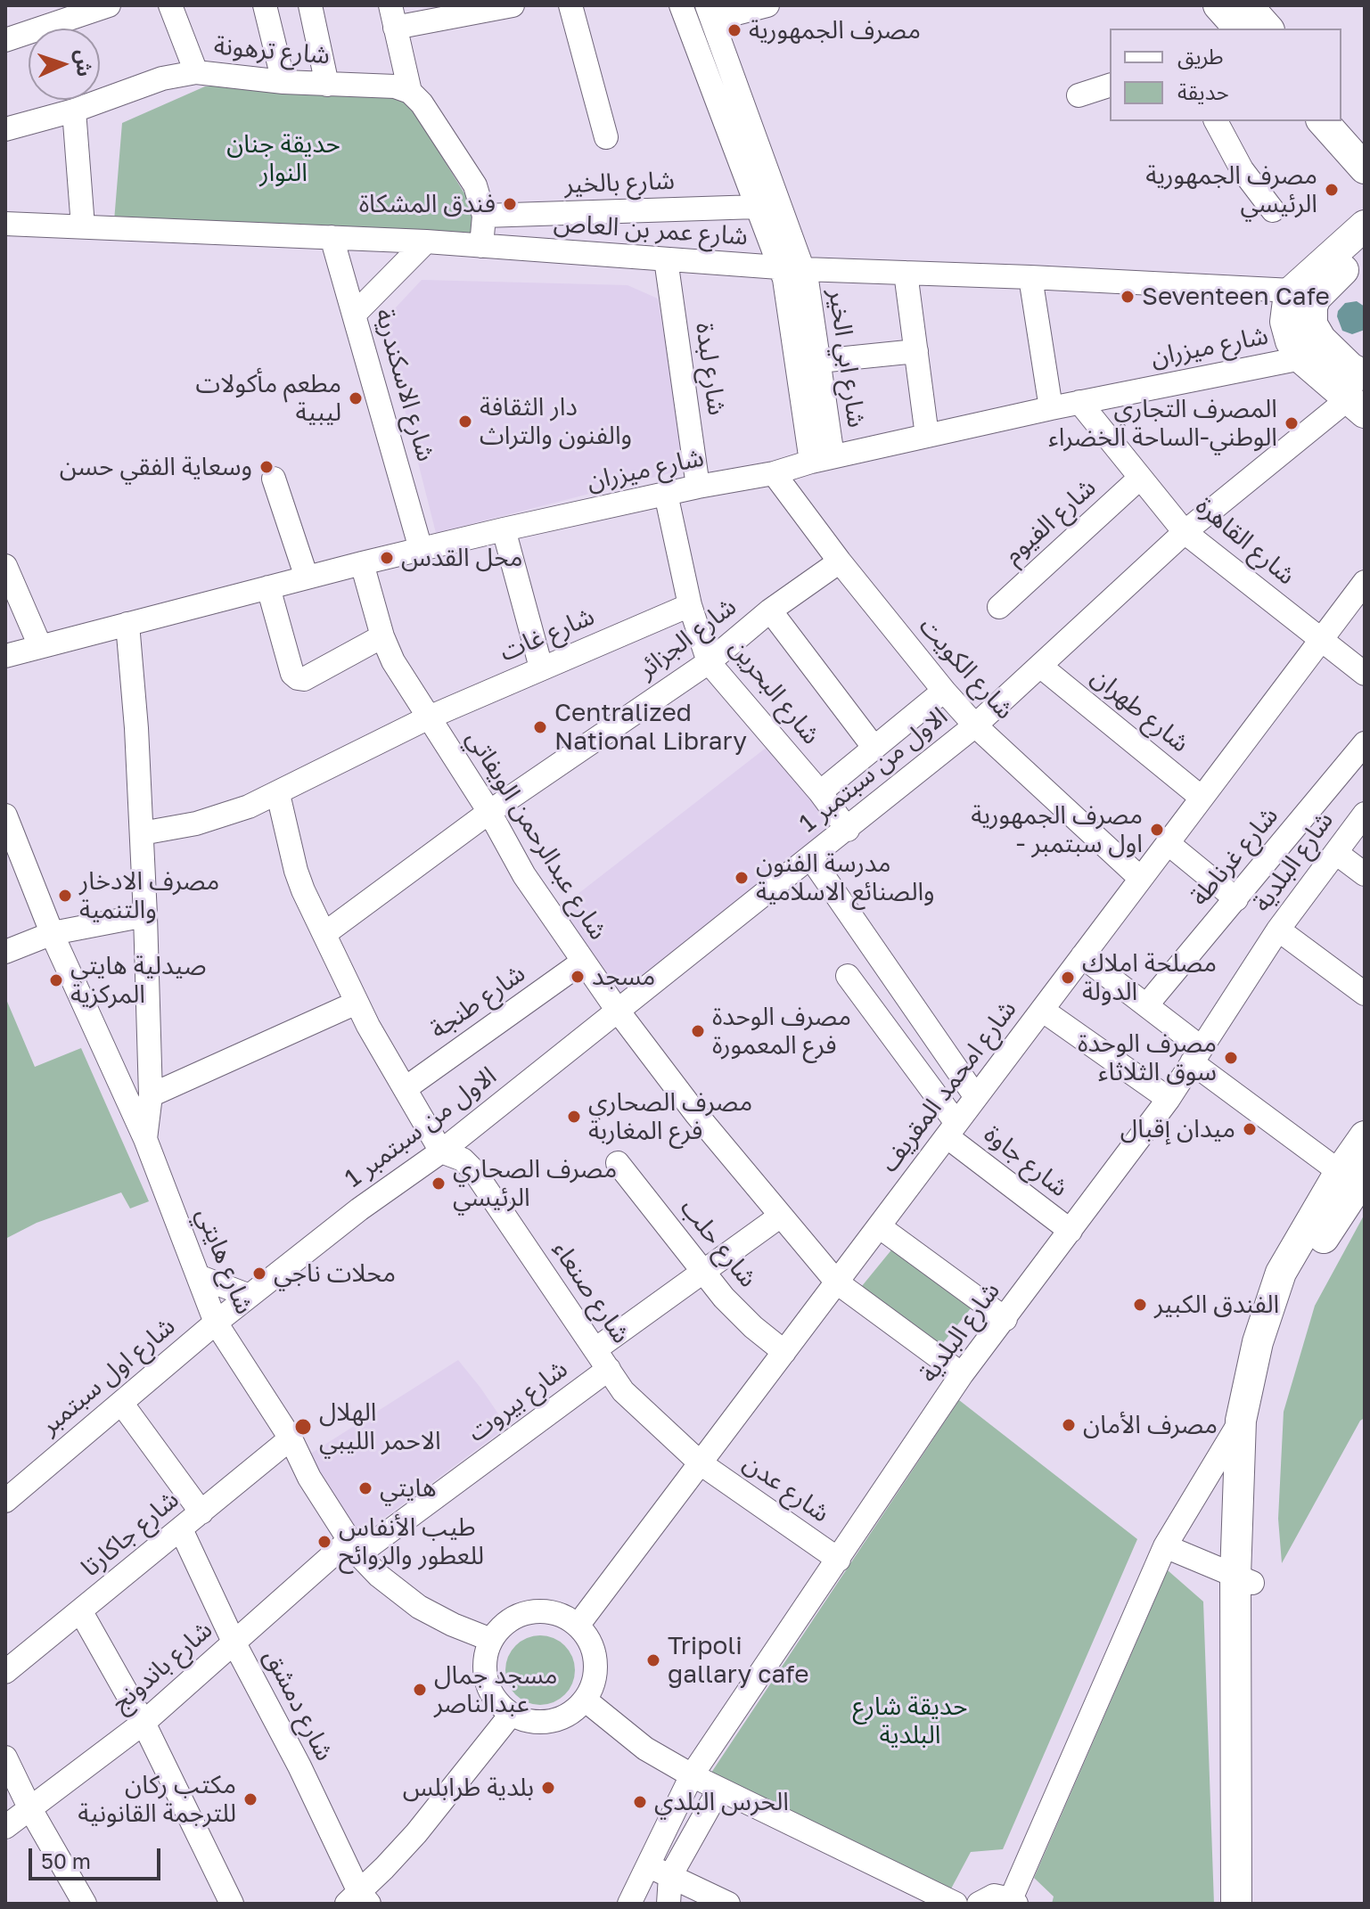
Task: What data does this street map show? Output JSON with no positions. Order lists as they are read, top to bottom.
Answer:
{
  "streets": {
    "street": [
      "شارع ترهونة",
      "شارع بالخير",
      "شارع عمر بن العاص",
      "شارع ميزران",
      "شارع ابي الخير",
      "شارع لبدة",
      "شارع الاسكندرية",
      "شارع الفيوم",
      "شارع القاهرة",
      "شارع غات",
      "شارع الجزائر",
      "شارع الكويت",
      "شارع البحرين",
      "شارع طهران",
      "الاول من سبتمبر 1",
      "شارع عبدالرحمن الويفاتي",
      "شارع غرناطة",
      "شارع البلدية",
      "شارع طنجة",
      "شارع امحمد المقريف",
      "شارع جاوة",
      "شارع حلب",
      "شارع هايتي",
      "شارع صنعاء",
      "شارع اول سبتمبر",
      "شارع بيروت",
      "شارع عدن",
      "شارع جاكارتا",
      "شارع باندونج",
      "شارع دمشق"
    ]
  },
  "crossings": [
    ["شارع عمر بن العاص", "شارع ابي الخير"],
    ["شارع عمر بن العاص", "شارع لبدة"],
    ["شارع عمر بن العاص", "شارع الاسكندرية"],
    ["شارع ميزران", "شارع ابي الخير"],
    ["شارع ميزران", "شارع لبدة"],
    ["شارع ميزران", "شارع الاسكندرية"],
    ["شارع ميزران", "شارع القاهرة"],
    ["شارع ميزران", "شارع الكويت"],
    ["شارع ميزران", "شارع البحرين"],
    ["شارع ميزران", "شارع عبدالرحمن الويفاتي"],
    ["شارع ميزران", "شارع هايتي"],
    ["شارع الفيوم", "شارع القاهرة"],
    ["شارع القاهرة", "الاول من سبتمبر 1"],
    ["شارع القاهرة", "شارع امحمد المقريف"],
    ["شارع غات", "شارع البحرين"],
    ["شارع غات", "شارع عبدالرحمن الويفاتي"],
    ["شارع غات", "شارع هايتي"],
    ["شارع الجزائر", "شارع الكويت"],
    ["شارع الجزائر", "شارع البحرين"],
    ["شارع الجزائر", "شارع عبدالرحمن الويفاتي"],
    ["شارع الكويت", "الاول من سبتمبر 1"],
    ["شارع الكويت", "شارع امحمد المقريف"],
    ["شارع البحرين", "الاول من سبتمبر 1"],
    ["شارع طهران", "الاول من سبتمبر 1"],
    ["شارع طهران", "شارع امحمد المقريف"],
    ["الاول من سبتمبر 1", "شارع عبدالرحمن الويفاتي"],
    ["الاول من سبتمبر 1", "شارع هايتي"],
    ["الاول من سبتمبر 1", "شارع صنعاء"],
    ["الاول من سبتمبر 1", "شارع اول سبتمبر"],
    ["شارع عبدالرحمن الويفاتي", "شارع البلدية"],
    ["شارع عبدالرحمن الويفاتي", "شارع طنجة"],
    ["شارع عبدالرحمن الويفاتي", "شارع امحمد المقريف"],
    ["شارع عبدالرحمن الويفاتي", "شارع بيروت"],
    ["شارع البلدية", "شارع جاوة"],
    ["شارع البلدية", "شارع عدن"],
    ["شارع امحمد المقريف", "شارع جاوة"],
    ["شارع امحمد المقريف", "شارع حلب"],
    ["شارع امحمد المقريف", "شارع هايتي"],
    ["شارع امحمد المقريف", "شارع صنعاء"],
    ["شارع امحمد المقريف", "شارع عدن"],
    ["شارع حلب", "شارع بيروت"],
    ["شارع هايتي", "شارع اول سبتمبر"],
    ["شارع هايتي", "شارع بيروت"],
    ["شارع هايتي", "شارع جاكارتا"],
    ["شارع هايتي", "شارع باندونج"],
    ["شارع صنعاء", "شارع بيروت"],
    ["شارع صنعاء", "شارع عدن"],
    ["شارع بيروت", "شارع باندونج"],
    ["شارع جاكارتا", "شارع دمشق"],
    ["شارع باندونج", "شارع دمشق"]
  ],
  "parks": ["حديقة جنان النوار", "حديقة شارع البلدية"],
  "places": [
    "مصرف الجمهورية",
    "مصرف الجمهورية الرئيسي",
    "فندق المشكاة",
    "Seventeen Cafe",
    "مطعم مأكولات ليبية",
    "دار الثقافة والفنون والتراث",
    "المصرف التجاري الوطني-الساحة الخضراء",
    "وسعاية الفقي حسن",
    "محل القدس",
    "Centralized National Library",
    "مصرف الجمهورية - اول سبتمبر",
    "مدرسة الفنون والصنائع الاسلامية",
    "مصرف الادخار والتنمية",
    "مسجد",
    "مصلحة املاك الدولة",
    "صيدلية هايتي المركزية",
    "مصرف الوحدة فرع المعمورة",
    "مصرف الوحدة سوق الثلاثاء",
    "مصرف الصحاري فرع المغاربة",
    "ميدان إقبال",
    "مصرف الصحاري الرئيسي",
    "محلات ناجي",
    "الفندق الكبير",
    "مصرف الأمان",
    "الهلال الاحمر الليبي",
    "هايتي",
    "طيب الأنفاس للعطور والروائح",
    "Tripoli gallary cafe",
    "مسجد جمال عبدالناصر",
    "بلدية طرابلس",
    "مكتب ركان للترجمة القانونية",
    "الحرس البلدي"
  ],
  "legend": ["طريق", "حديقة"],
  "scale_bar": "50 m",
  "north": "right"
}
